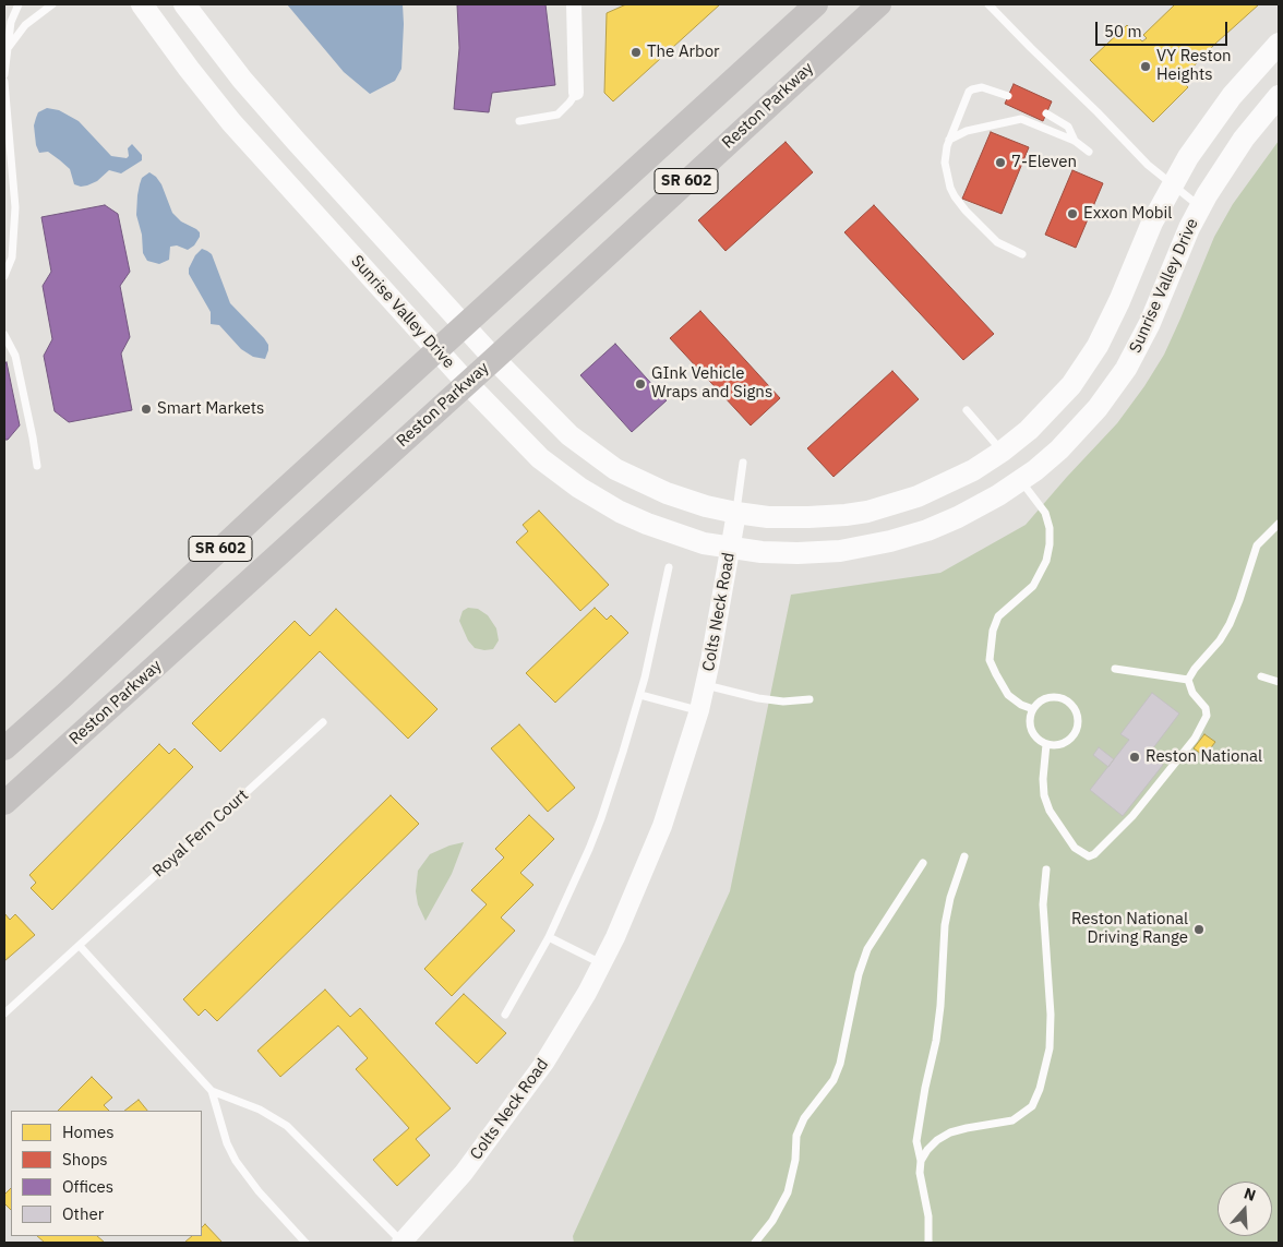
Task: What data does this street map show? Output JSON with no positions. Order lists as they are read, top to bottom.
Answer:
{
  "streets": {
    "main road": ["Reston Parkway", "SR 602", "Sunrise Valley Drive"],
    "street": ["Colts Neck Road"],
    "lane": ["Royal Fern Court"]
  },
  "crossings": [
    ["Reston Parkway", "Sunrise Valley Drive"],
    ["SR 602", "Sunrise Valley Drive"],
    ["Sunrise Valley Drive", "Colts Neck Road"]
  ],
  "places": [
    "The Arbor",
    "VY Reston Heights",
    "7-Eleven",
    "Exxon Mobil",
    "GInk Vehicle Wraps and Signs",
    "Smart Markets",
    "Reston National",
    "Reston National Driving Range"
  ],
  "legend": [
    "Homes",
    "Shops",
    "Offices",
    "Other"
  ],
  "scale_bar": "50 m",
  "north": "top"
}
